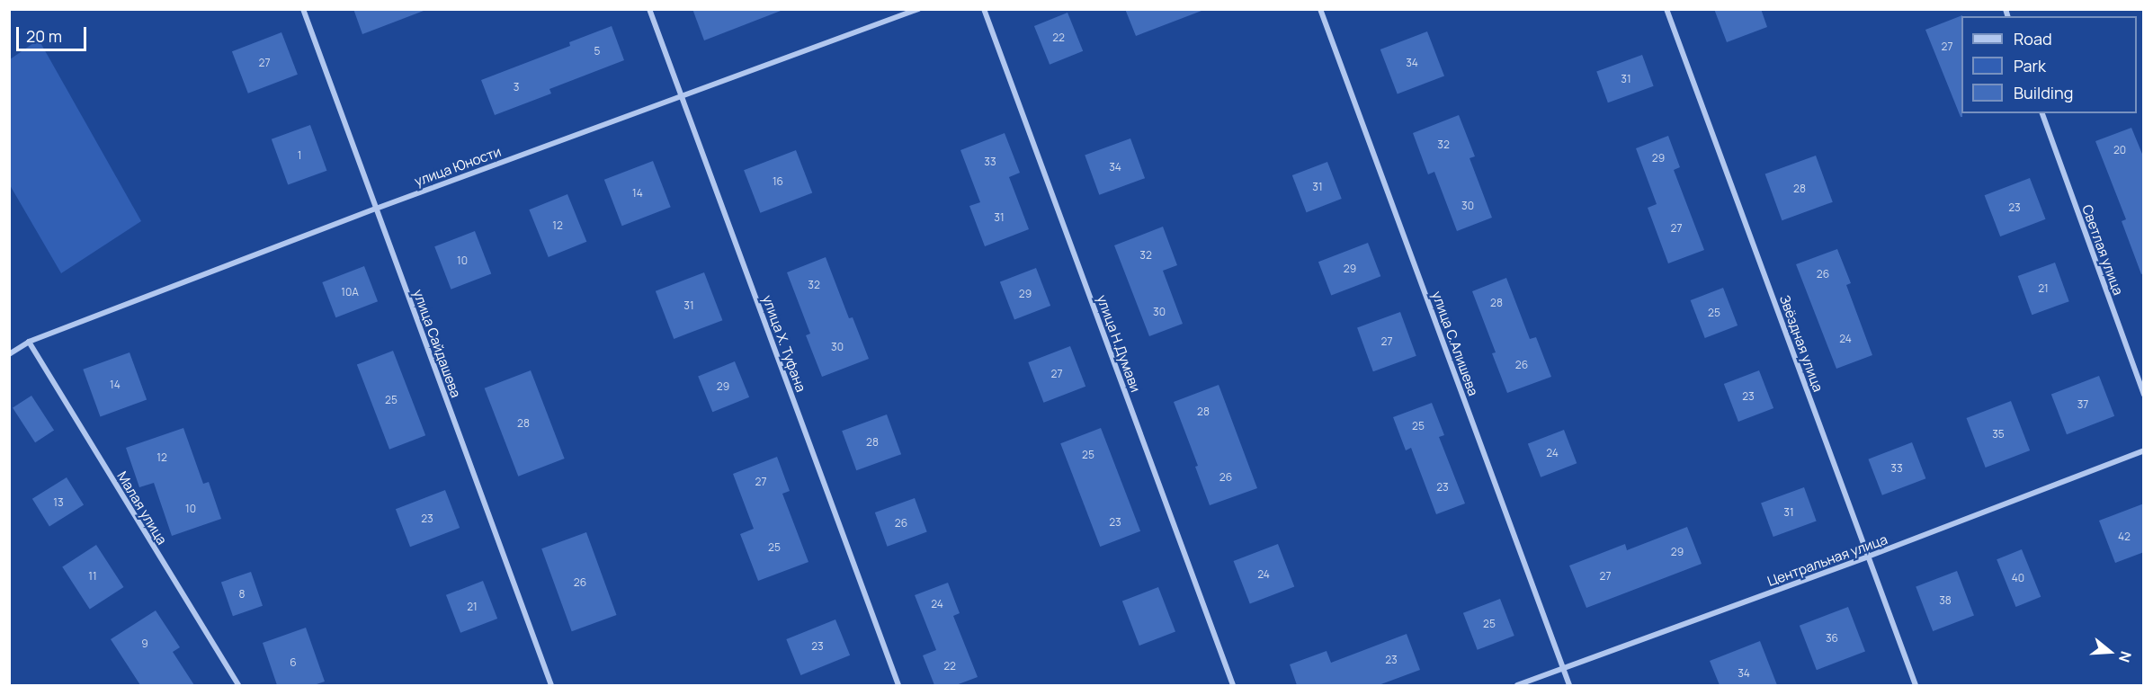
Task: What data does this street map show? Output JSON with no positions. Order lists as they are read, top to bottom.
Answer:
{
  "streets": {
    "street": [
      "улица Юности",
      "Светлая улица",
      "улица Сайдашева",
      "улица Х. Туфана",
      "улица Н.Думави",
      "улица С.Алишева",
      "Звёздная улица",
      "Малая улица",
      "Центральная улица"
    ]
  },
  "crossings": [
    ["улица Юности", "улица Сайдашева"],
    ["улица Юности", "улица Х. Туфана"],
    ["улица Юности", "Малая улица"],
    ["улица С.Алишева", "Центральная улица"],
    ["Звёздная улица", "Центральная улица"]
  ],
  "house_numbers": [
    "22",
    "27",
    "5",
    "27",
    "34",
    "31",
    "3",
    "32",
    "20",
    "1",
    "29",
    "33",
    "34",
    "16",
    "31",
    "28",
    "14",
    "30",
    "23",
    "31",
    "12",
    "27",
    "32",
    "10",
    "29",
    "26",
    "32",
    "21",
    "10А",
    "29",
    "28",
    "31",
    "30",
    "25",
    "24",
    "27",
    "30",
    "26",
    "27",
    "14",
    "29",
    "23",
    "25",
    "37",
    "28",
    "28",
    "25",
    "35",
    "28",
    "24",
    "25",
    "12",
    "33",
    "26",
    "27",
    "23",
    "13",
    "10",
    "31",
    "23",
    "23",
    "26",
    "42",
    "25",
    "29",
    "24",
    "11",
    "27",
    "40",
    "26",
    "8",
    "38",
    "24",
    "21",
    "25",
    "36",
    "9",
    "23",
    "23",
    "6",
    "22",
    "34"
  ],
  "legend": ["Road", "Park", "Building"],
  "scale_bar": "20 m",
  "north": "right"
}
